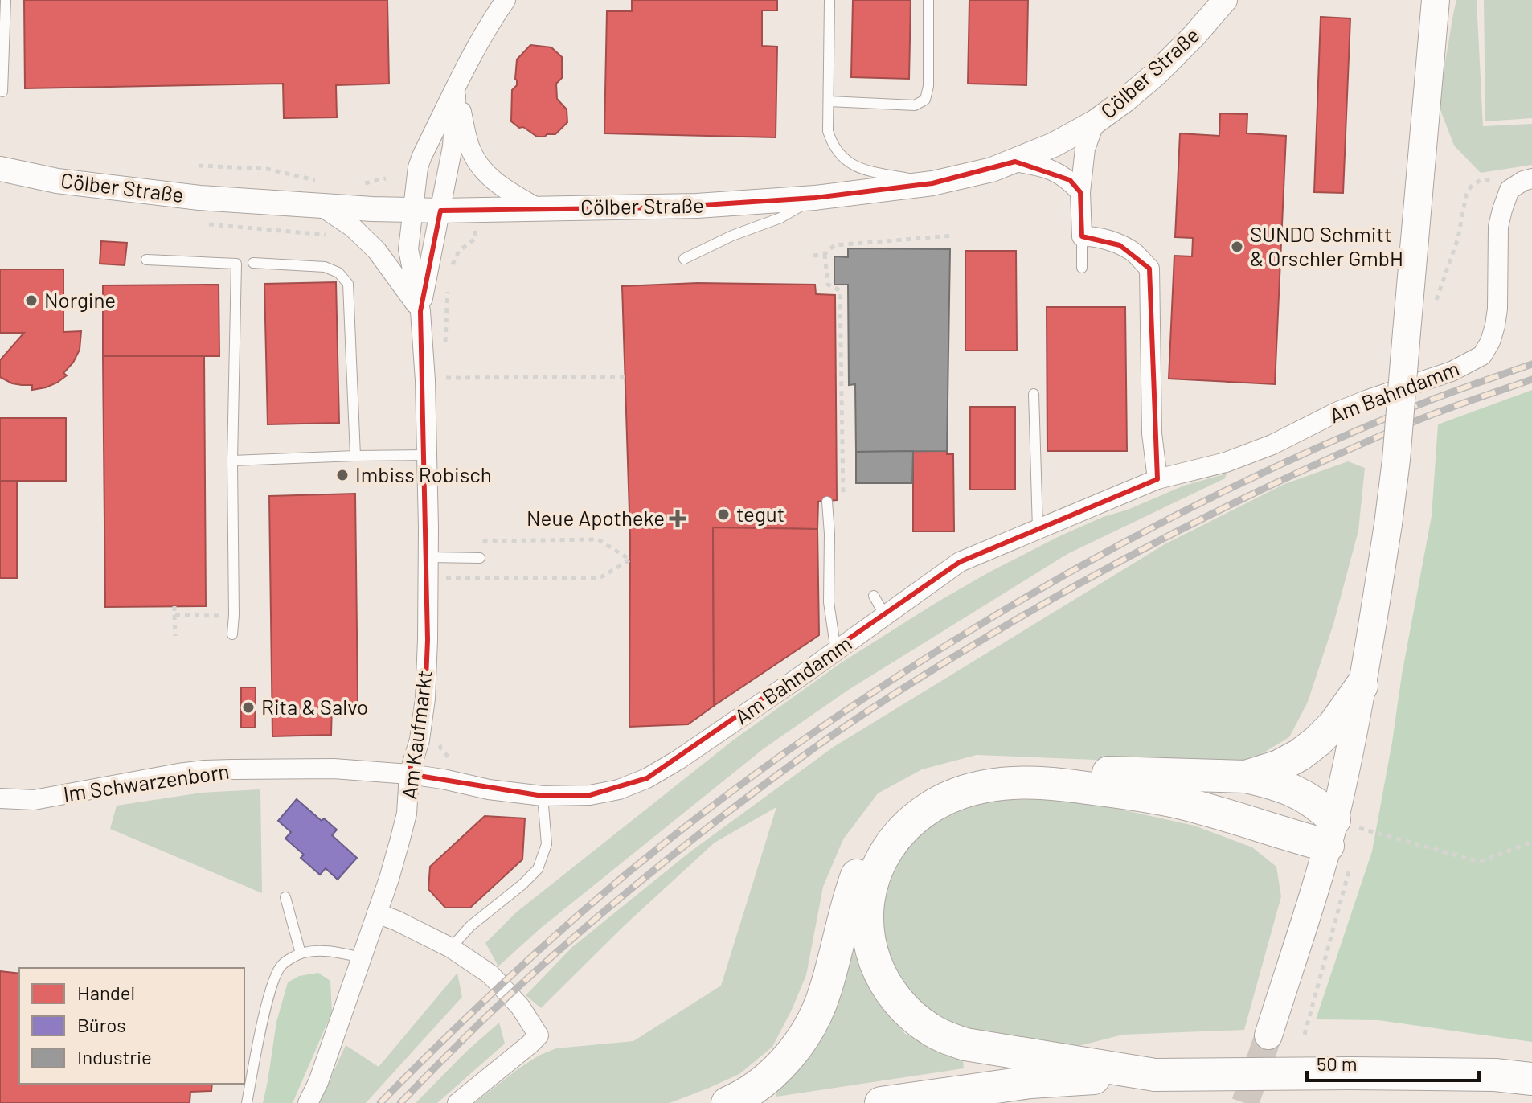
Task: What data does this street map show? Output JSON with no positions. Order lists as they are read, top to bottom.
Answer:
{
  "streets": {
    "street": [
      "Cölber Straße",
      "Am Bahndamm",
      "Am Kaufmarkt",
      "Im Schwarzenborn"
    ]
  },
  "crossings": [
    ["Cölber Straße", "Am Kaufmarkt"],
    ["Am Bahndamm", "Am Kaufmarkt"],
    ["Am Bahndamm", "Im Schwarzenborn"],
    ["Am Kaufmarkt", "Im Schwarzenborn"]
  ],
  "places": {
    "other": [
      "SUNDO Schmitt & Orschler GmbH",
      "Norgine",
      "Imbiss Robisch",
      "tegut",
      "Rita & Salvo"
    ],
    "health": ["Neue Apotheke"]
  },
  "legend": ["Handel", "Büros", "Industrie"],
  "scale_bar": "50 m"
}
